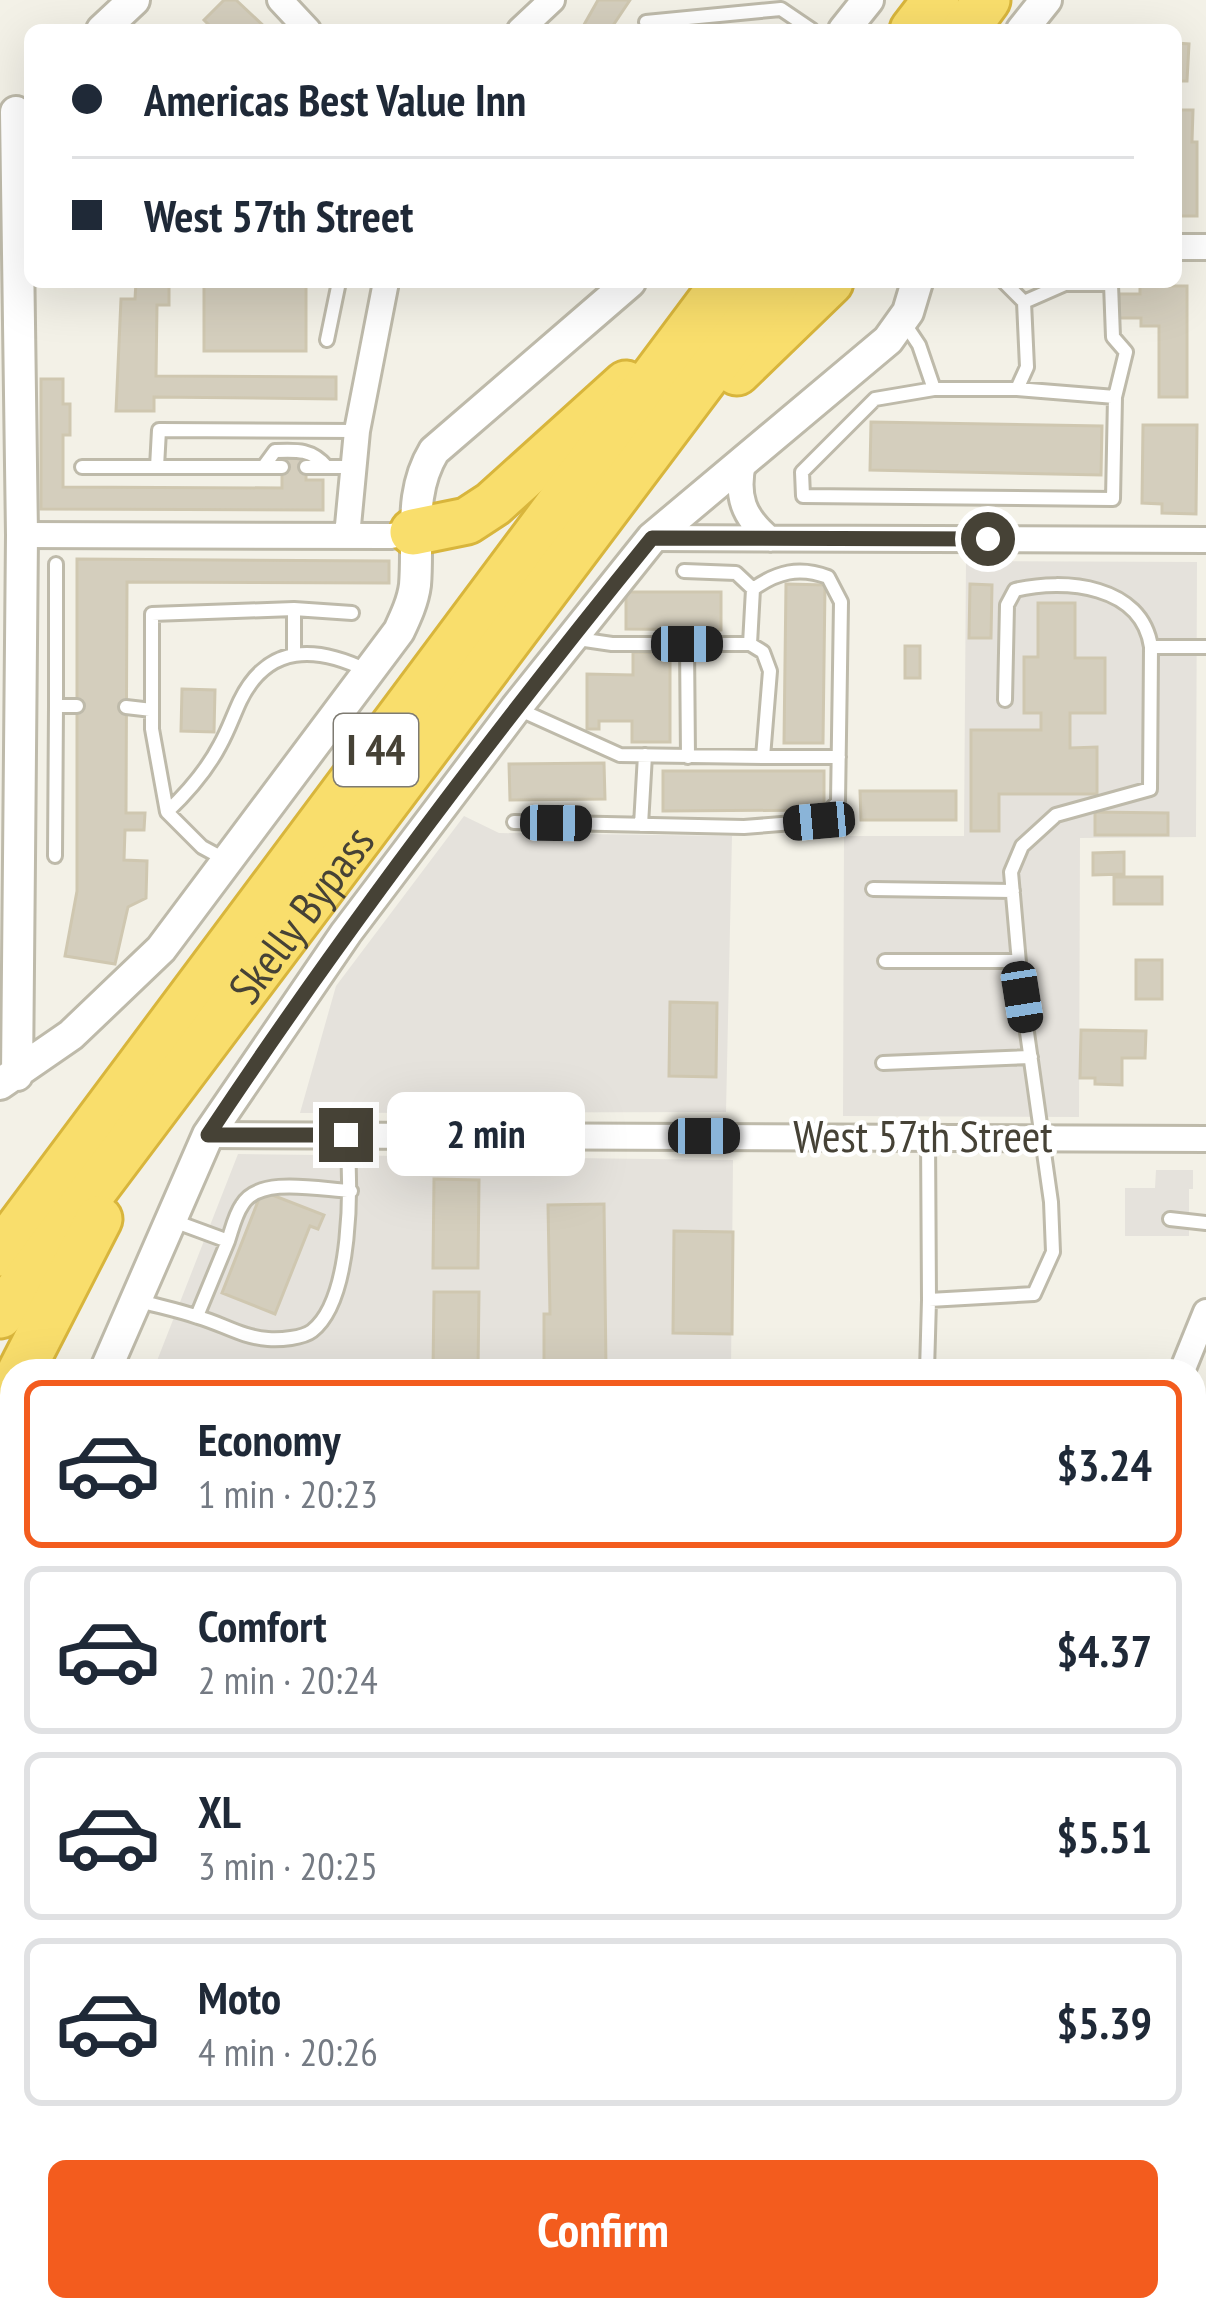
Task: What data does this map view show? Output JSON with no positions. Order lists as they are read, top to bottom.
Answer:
{
  "streets": {
    "highway": ["I 44", "Skelly Bypass"],
    "street": ["West 57th Street"]
  },
  "page": {
    "banner": ["Americas Best Value Inn", "West 57th Street"],
    "bubble": "2 min",
    "list": [
      {
        "name": "Economy",
        "note": "1 min · 20:23",
        "value": "$3.24"
      },
      {
        "name": "Comfort",
        "note": "2 min · 20:24",
        "value": "$4.37"
      },
      {
        "name": "XL",
        "note": "3 min · 20:25",
        "value": "$5.51"
      },
      {
        "name": "Moto",
        "note": "4 min · 20:26",
        "value": "$5.39"
      }
    ],
    "buttons": "Confirm"
  }
}
